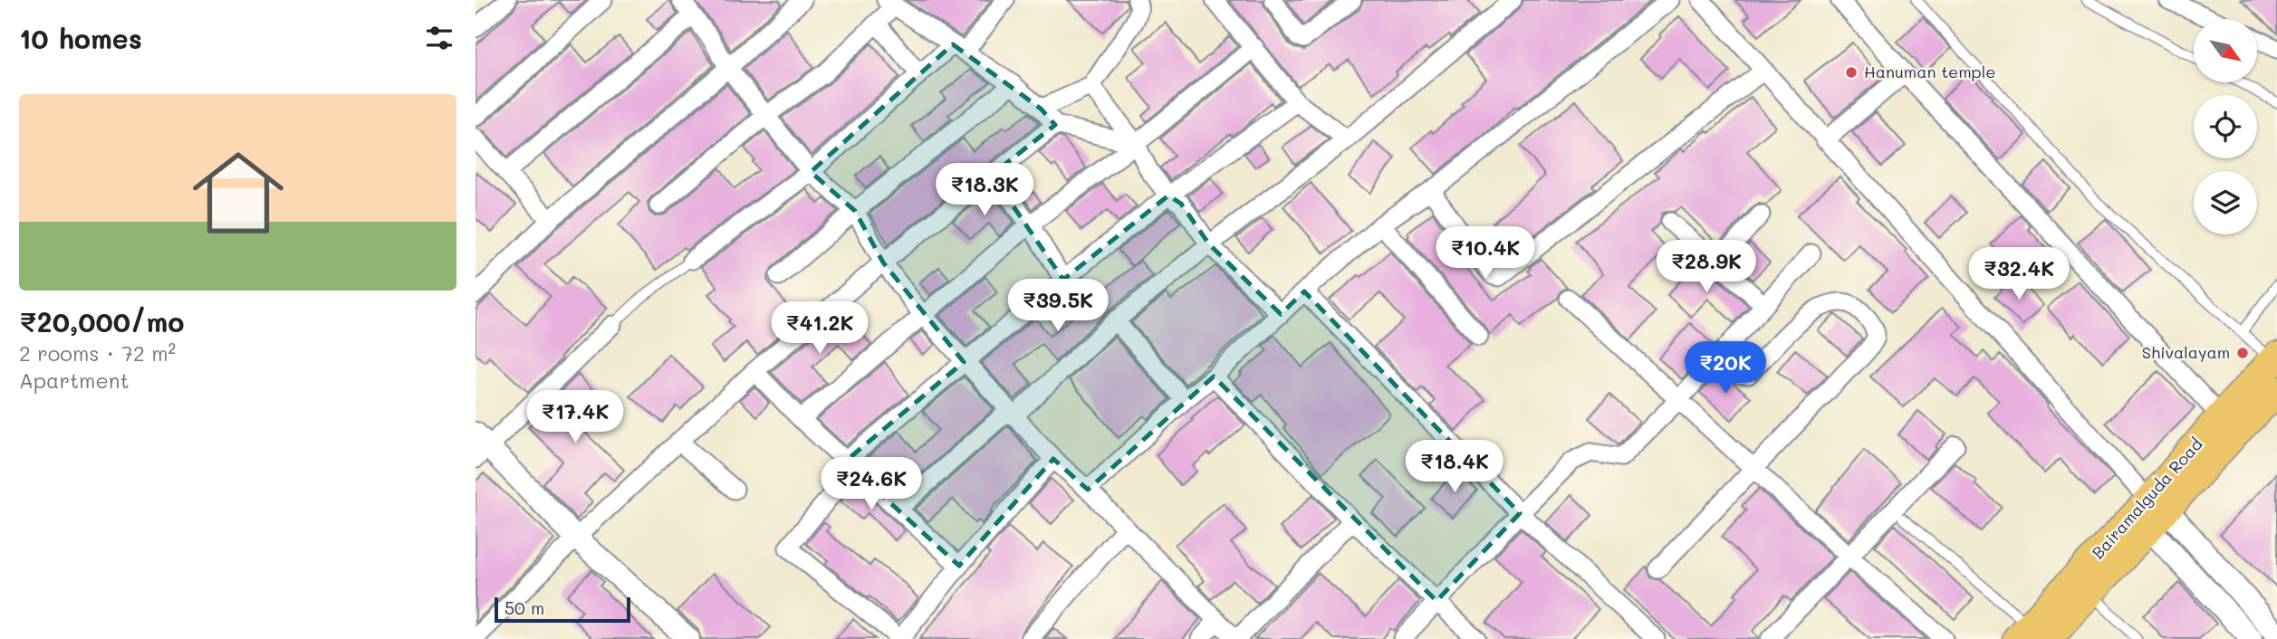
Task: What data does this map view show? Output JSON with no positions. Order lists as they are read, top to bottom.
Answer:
{
  "streets": {
    "main road": ["Bairamalguda Road"]
  },
  "places": ["Hanuman temple", "Shivalayam"],
  "scale_bar": "50 m",
  "north": "bottom right",
  "page": {
    "heading": "10 homes",
    "list": [
      {
        "name": "₹20,000/mo",
        "note": "2 rooms · 72 m² · Apartment"
      }
    ],
    "price": [
      "₹18.3K",
      "₹10.4K",
      "₹28.9K",
      "₹32.4K",
      "₹39.5K",
      "₹41.2K",
      "₹20K",
      "₹17.4K",
      "₹18.4K",
      "₹24.6K"
    ],
    "scale": "50 m"
  }
}
